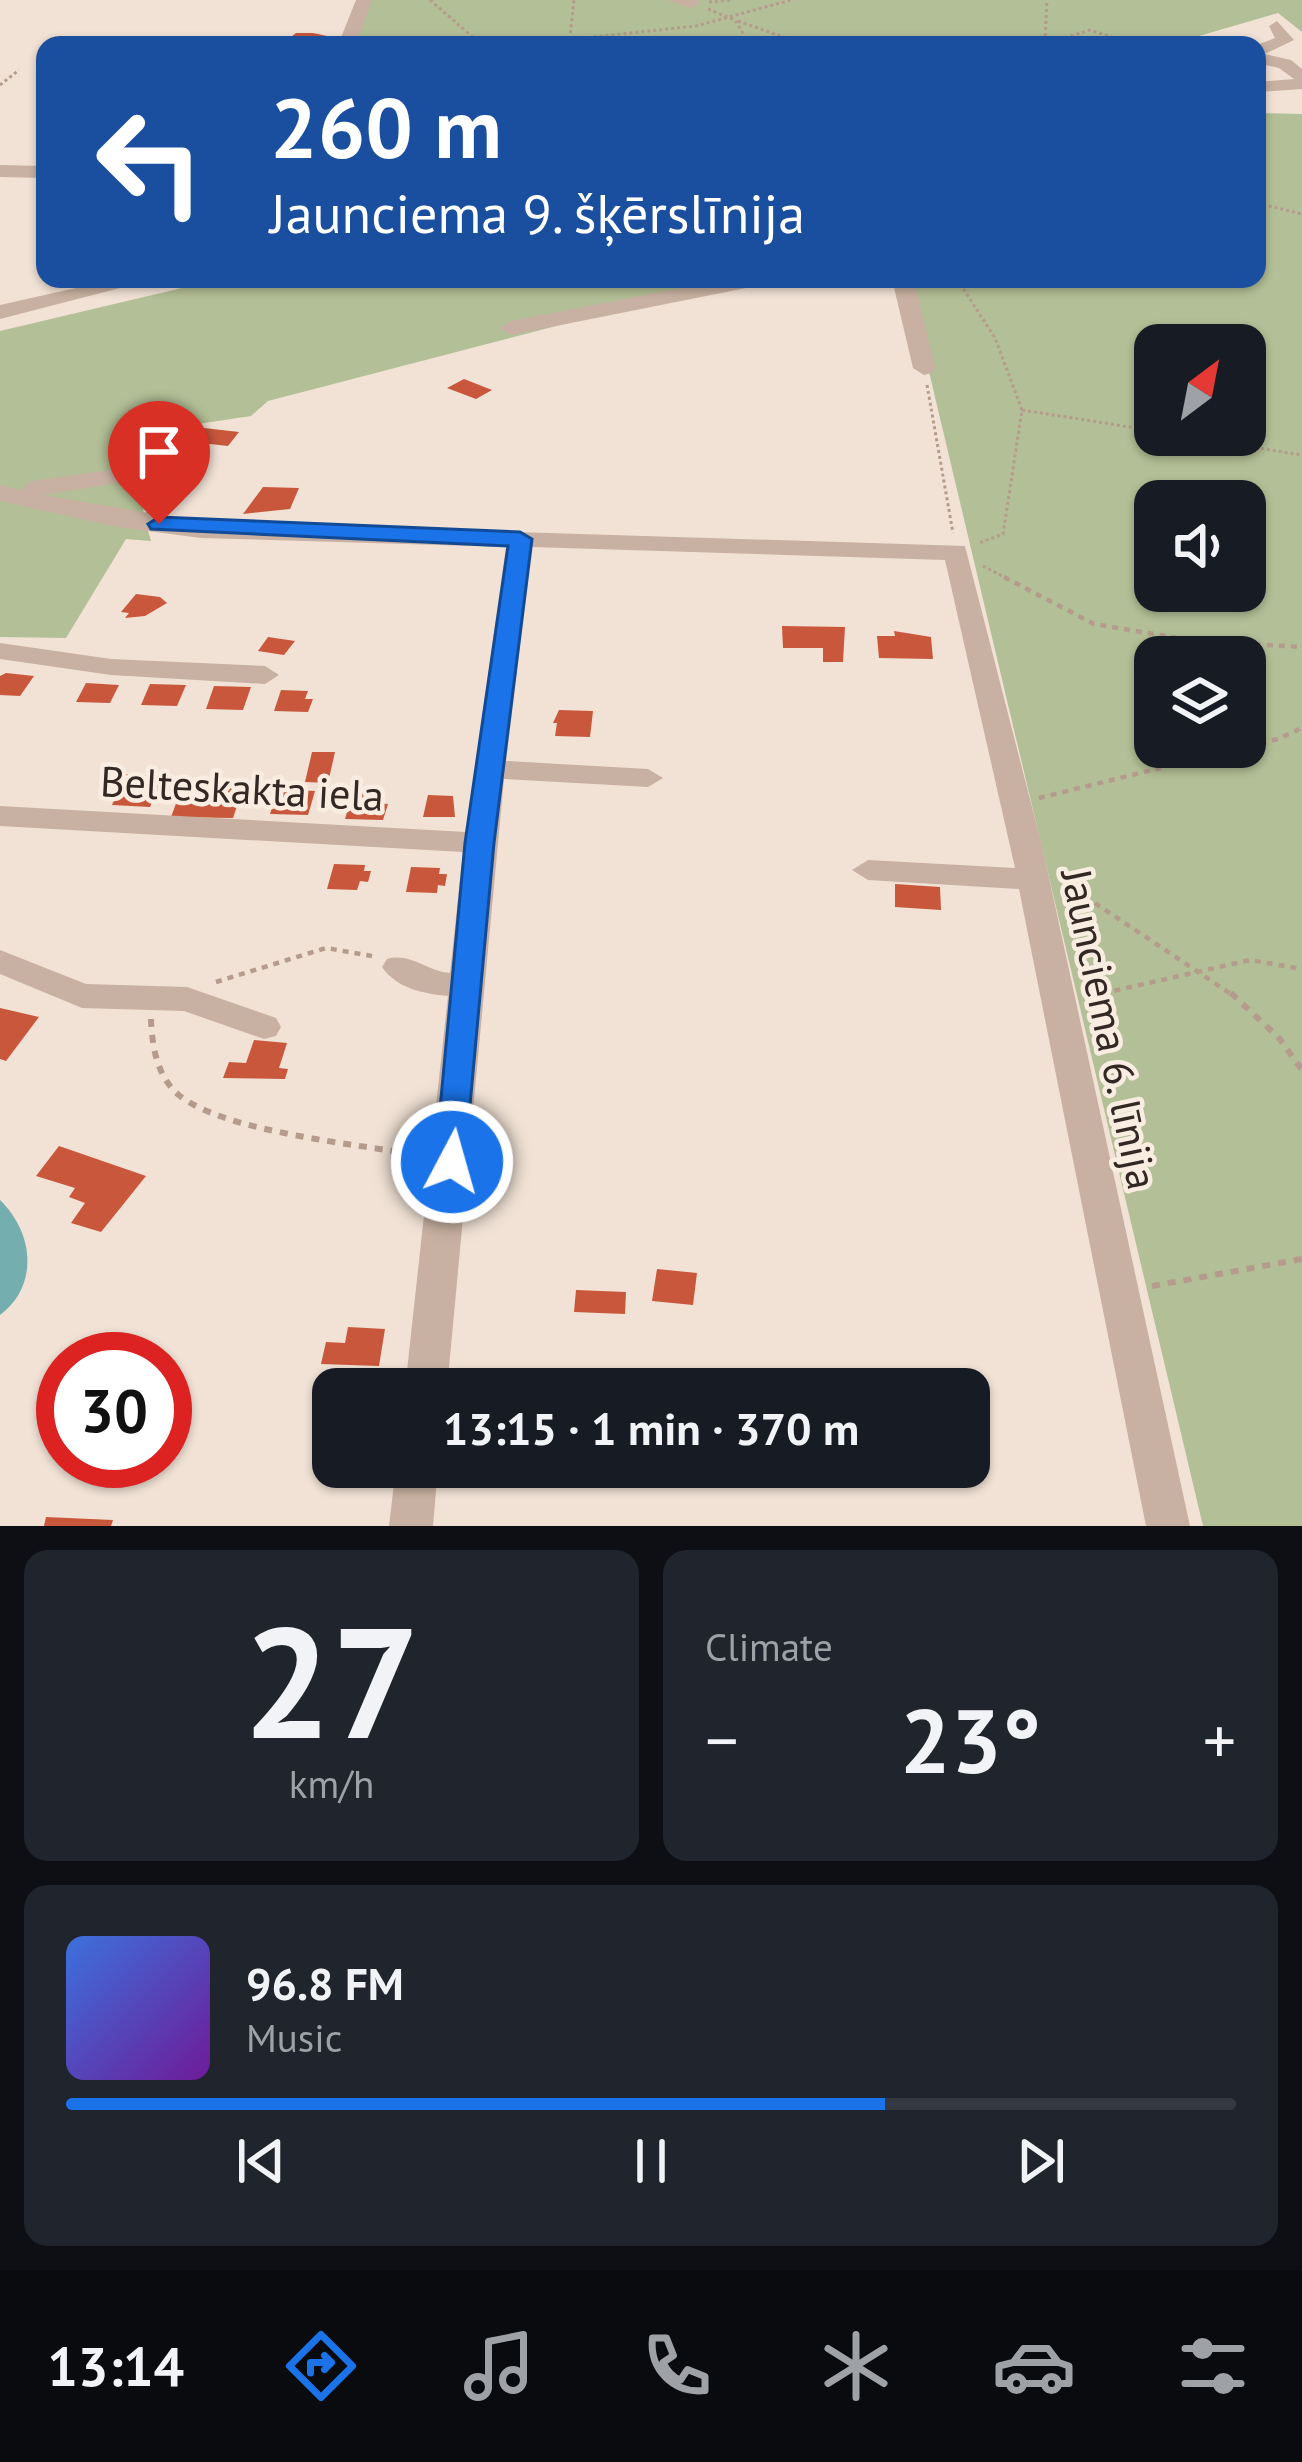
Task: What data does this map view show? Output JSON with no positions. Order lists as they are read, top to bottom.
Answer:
{
  "streets": {
    "street": ["Belteskakta iela", "Jaunciema 6. līnija"]
  },
  "north": "top right",
  "page": {
    "turn": ["260 m", "Jaunciema 9. šķērslīnija"],
    "limit": "30",
    "trip": "13:15 · 1 min · 370 m",
    "tile": [
      ["27", "km/h"],
      "Climate"
    ],
    "heat": ["−", "23°", "+"],
    "song": ["96.8 FM", "Music"],
    "tabs": "13:14"
  }
}
